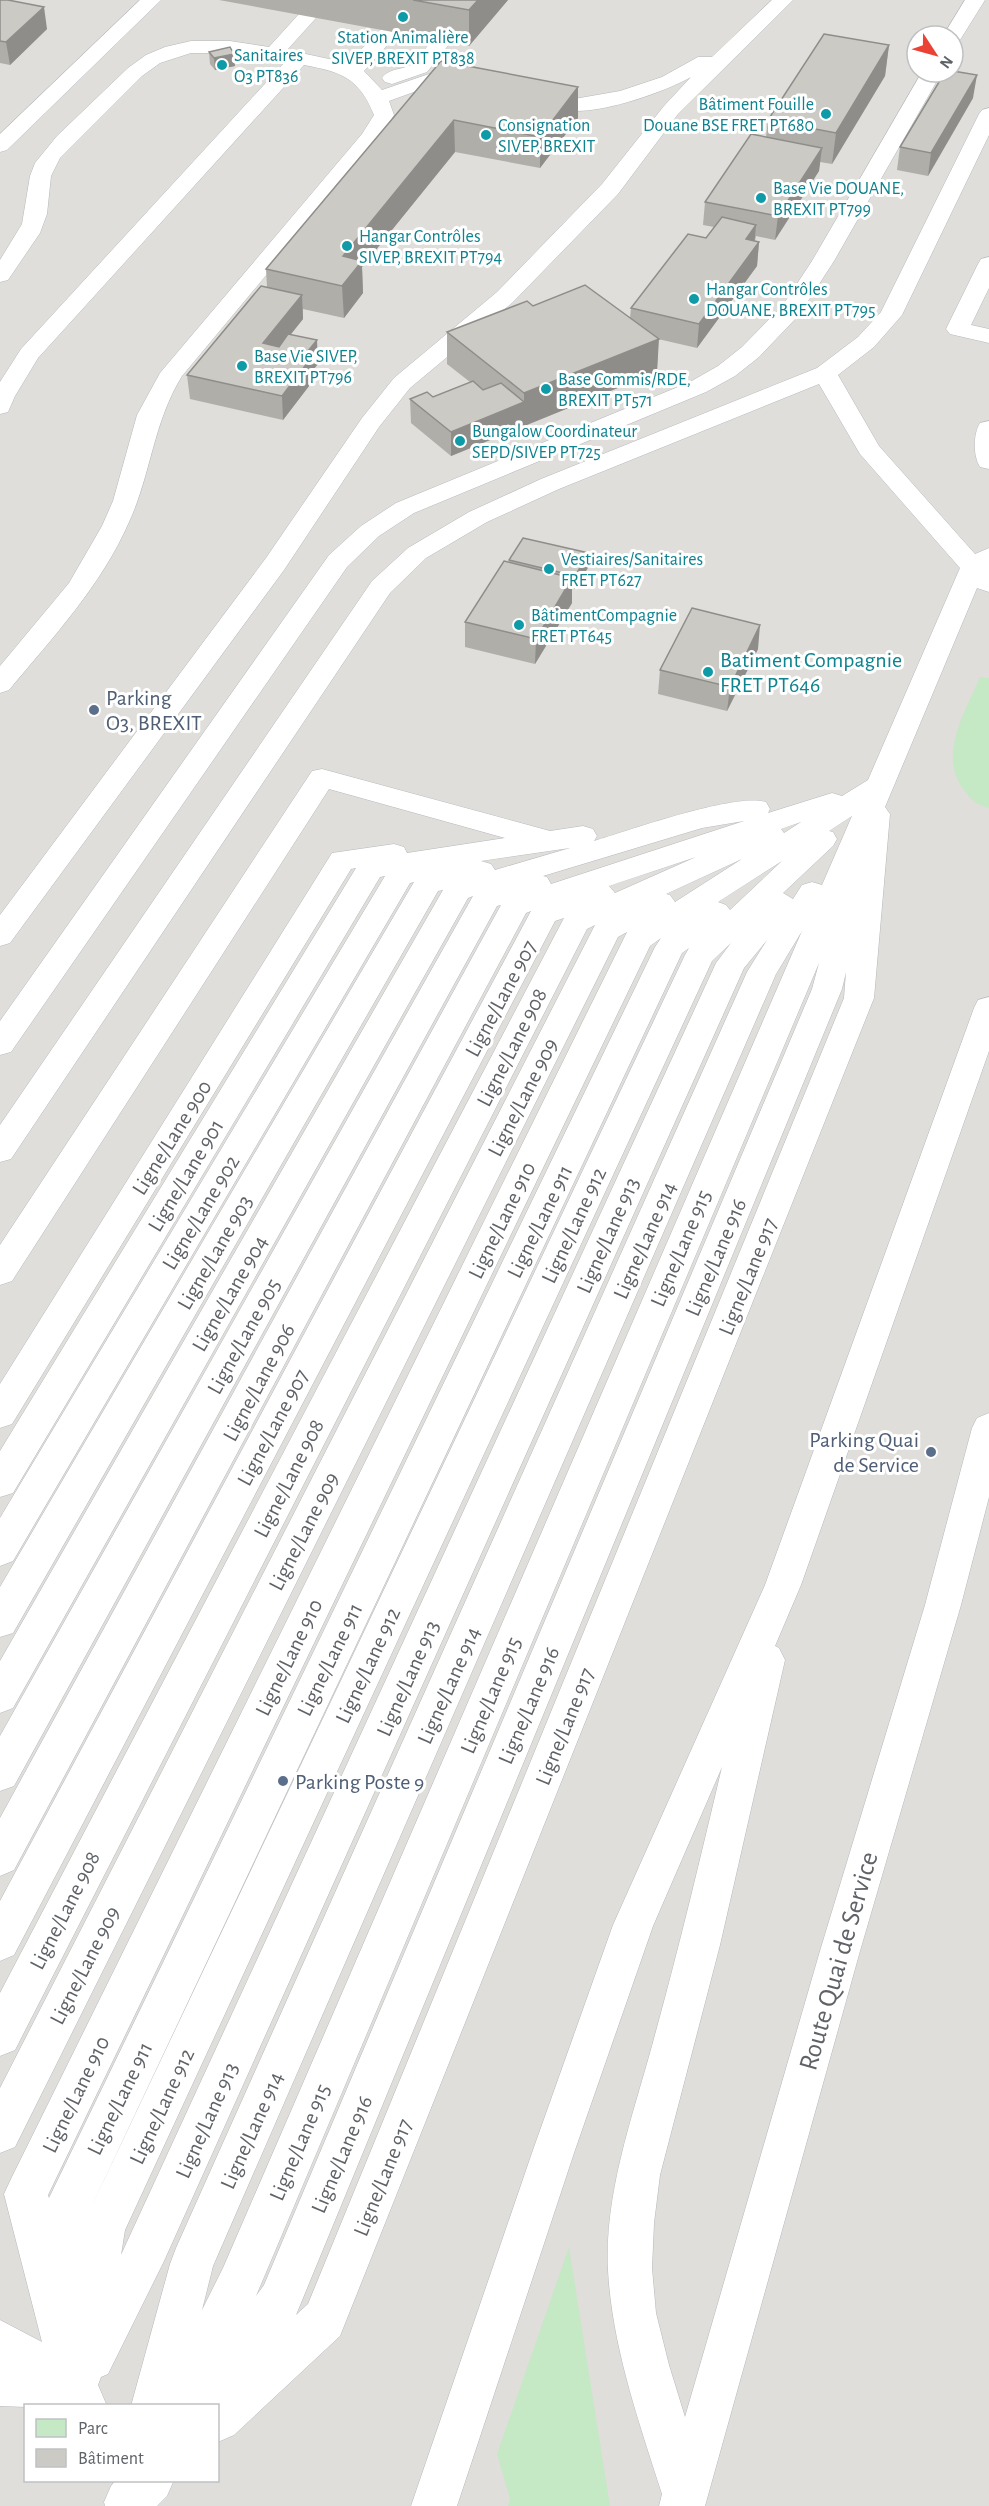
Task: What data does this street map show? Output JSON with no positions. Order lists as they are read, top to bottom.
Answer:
{
  "streets": {
    "lane": [
      "Ligne/Lane 907",
      "Ligne/Lane 908",
      "Ligne/Lane 909",
      "Ligne/Lane 900",
      "Ligne/Lane 901",
      "Ligne/Lane 902",
      "Ligne/Lane 910",
      "Ligne/Lane 912",
      "Ligne/Lane 913",
      "Ligne/Lane 914",
      "Ligne/Lane 915",
      "Ligne/Lane 903",
      "Ligne/Lane 916",
      "Ligne/Lane 917",
      "Ligne/Lane 904",
      "Ligne/Lane 905",
      "Ligne/Lane 906",
      "Route Quai de Service"
    ]
  },
  "crossings": [
    ["Ligne/Lane 907", "Ligne/Lane 908"],
    ["Ligne/Lane 907", "Ligne/Lane 909"],
    ["Ligne/Lane 907", "Ligne/Lane 900"],
    ["Ligne/Lane 907", "Ligne/Lane 901"],
    ["Ligne/Lane 907", "Ligne/Lane 902"],
    ["Ligne/Lane 907", "Ligne/Lane 910"],
    ["Ligne/Lane 907", "Ligne/Lane 912"],
    ["Ligne/Lane 907", "Ligne/Lane 913"],
    ["Ligne/Lane 907", "Ligne/Lane 914"],
    ["Ligne/Lane 907", "Ligne/Lane 915"],
    ["Ligne/Lane 907", "Ligne/Lane 903"],
    ["Ligne/Lane 907", "Ligne/Lane 916"],
    ["Ligne/Lane 907", "Ligne/Lane 917"],
    ["Ligne/Lane 907", "Ligne/Lane 904"],
    ["Ligne/Lane 907", "Ligne/Lane 905"],
    ["Ligne/Lane 907", "Ligne/Lane 906"],
    ["Ligne/Lane 908", "Ligne/Lane 909"],
    ["Ligne/Lane 908", "Ligne/Lane 900"],
    ["Ligne/Lane 908", "Ligne/Lane 901"],
    ["Ligne/Lane 908", "Ligne/Lane 902"],
    ["Ligne/Lane 908", "Ligne/Lane 910"],
    ["Ligne/Lane 908", "Ligne/Lane 912"],
    ["Ligne/Lane 908", "Ligne/Lane 913"],
    ["Ligne/Lane 908", "Ligne/Lane 914"],
    ["Ligne/Lane 908", "Ligne/Lane 915"],
    ["Ligne/Lane 908", "Ligne/Lane 903"],
    ["Ligne/Lane 908", "Ligne/Lane 916"],
    ["Ligne/Lane 908", "Ligne/Lane 917"],
    ["Ligne/Lane 908", "Ligne/Lane 904"],
    ["Ligne/Lane 908", "Ligne/Lane 905"],
    ["Ligne/Lane 908", "Ligne/Lane 906"],
    ["Ligne/Lane 909", "Ligne/Lane 900"],
    ["Ligne/Lane 909", "Ligne/Lane 901"],
    ["Ligne/Lane 909", "Ligne/Lane 902"],
    ["Ligne/Lane 909", "Ligne/Lane 910"],
    ["Ligne/Lane 909", "Ligne/Lane 912"],
    ["Ligne/Lane 909", "Ligne/Lane 913"],
    ["Ligne/Lane 909", "Ligne/Lane 914"],
    ["Ligne/Lane 909", "Ligne/Lane 915"],
    ["Ligne/Lane 909", "Ligne/Lane 903"],
    ["Ligne/Lane 909", "Ligne/Lane 916"],
    ["Ligne/Lane 909", "Ligne/Lane 917"],
    ["Ligne/Lane 909", "Ligne/Lane 904"],
    ["Ligne/Lane 909", "Ligne/Lane 905"],
    ["Ligne/Lane 909", "Ligne/Lane 906"],
    ["Ligne/Lane 900", "Ligne/Lane 901"],
    ["Ligne/Lane 900", "Ligne/Lane 902"],
    ["Ligne/Lane 900", "Ligne/Lane 910"],
    ["Ligne/Lane 900", "Ligne/Lane 912"],
    ["Ligne/Lane 900", "Ligne/Lane 913"],
    ["Ligne/Lane 900", "Ligne/Lane 914"],
    ["Ligne/Lane 900", "Ligne/Lane 915"],
    ["Ligne/Lane 900", "Ligne/Lane 903"],
    ["Ligne/Lane 900", "Ligne/Lane 916"],
    ["Ligne/Lane 900", "Ligne/Lane 917"],
    ["Ligne/Lane 900", "Ligne/Lane 904"],
    ["Ligne/Lane 900", "Ligne/Lane 905"],
    ["Ligne/Lane 900", "Ligne/Lane 906"],
    ["Ligne/Lane 901", "Ligne/Lane 902"],
    ["Ligne/Lane 901", "Ligne/Lane 910"],
    ["Ligne/Lane 901", "Ligne/Lane 912"],
    ["Ligne/Lane 901", "Ligne/Lane 913"],
    ["Ligne/Lane 901", "Ligne/Lane 914"],
    ["Ligne/Lane 901", "Ligne/Lane 915"],
    ["Ligne/Lane 901", "Ligne/Lane 903"],
    ["Ligne/Lane 901", "Ligne/Lane 916"],
    ["Ligne/Lane 901", "Ligne/Lane 917"],
    ["Ligne/Lane 901", "Ligne/Lane 904"],
    ["Ligne/Lane 901", "Ligne/Lane 905"],
    ["Ligne/Lane 901", "Ligne/Lane 906"],
    ["Ligne/Lane 902", "Ligne/Lane 910"],
    ["Ligne/Lane 902", "Ligne/Lane 912"],
    ["Ligne/Lane 902", "Ligne/Lane 913"],
    ["Ligne/Lane 902", "Ligne/Lane 914"],
    ["Ligne/Lane 902", "Ligne/Lane 915"],
    ["Ligne/Lane 902", "Ligne/Lane 903"],
    ["Ligne/Lane 902", "Ligne/Lane 916"],
    ["Ligne/Lane 902", "Ligne/Lane 917"],
    ["Ligne/Lane 902", "Ligne/Lane 904"],
    ["Ligne/Lane 902", "Ligne/Lane 905"],
    ["Ligne/Lane 902", "Ligne/Lane 906"],
    ["Ligne/Lane 910", "Ligne/Lane 912"],
    ["Ligne/Lane 910", "Ligne/Lane 913"],
    ["Ligne/Lane 910", "Ligne/Lane 914"],
    ["Ligne/Lane 910", "Ligne/Lane 915"],
    ["Ligne/Lane 910", "Ligne/Lane 903"],
    ["Ligne/Lane 910", "Ligne/Lane 916"],
    ["Ligne/Lane 910", "Ligne/Lane 917"],
    ["Ligne/Lane 910", "Ligne/Lane 904"],
    ["Ligne/Lane 910", "Ligne/Lane 905"],
    ["Ligne/Lane 910", "Ligne/Lane 906"],
    ["Ligne/Lane 912", "Ligne/Lane 913"],
    ["Ligne/Lane 912", "Ligne/Lane 914"],
    ["Ligne/Lane 912", "Ligne/Lane 915"],
    ["Ligne/Lane 912", "Ligne/Lane 903"],
    ["Ligne/Lane 912", "Ligne/Lane 916"],
    ["Ligne/Lane 912", "Ligne/Lane 917"],
    ["Ligne/Lane 912", "Ligne/Lane 904"],
    ["Ligne/Lane 912", "Ligne/Lane 905"],
    ["Ligne/Lane 912", "Ligne/Lane 906"],
    ["Ligne/Lane 913", "Ligne/Lane 914"],
    ["Ligne/Lane 913", "Ligne/Lane 915"],
    ["Ligne/Lane 913", "Ligne/Lane 903"],
    ["Ligne/Lane 913", "Ligne/Lane 916"],
    ["Ligne/Lane 913", "Ligne/Lane 917"],
    ["Ligne/Lane 913", "Ligne/Lane 904"],
    ["Ligne/Lane 913", "Ligne/Lane 905"],
    ["Ligne/Lane 913", "Ligne/Lane 906"],
    ["Ligne/Lane 914", "Ligne/Lane 915"],
    ["Ligne/Lane 914", "Ligne/Lane 903"],
    ["Ligne/Lane 914", "Ligne/Lane 916"],
    ["Ligne/Lane 914", "Ligne/Lane 917"],
    ["Ligne/Lane 914", "Ligne/Lane 904"],
    ["Ligne/Lane 914", "Ligne/Lane 905"],
    ["Ligne/Lane 914", "Ligne/Lane 906"],
    ["Ligne/Lane 915", "Ligne/Lane 903"],
    ["Ligne/Lane 915", "Ligne/Lane 916"],
    ["Ligne/Lane 915", "Ligne/Lane 917"],
    ["Ligne/Lane 915", "Ligne/Lane 904"],
    ["Ligne/Lane 915", "Ligne/Lane 905"],
    ["Ligne/Lane 915", "Ligne/Lane 906"],
    ["Ligne/Lane 903", "Ligne/Lane 916"],
    ["Ligne/Lane 903", "Ligne/Lane 917"],
    ["Ligne/Lane 903", "Ligne/Lane 904"],
    ["Ligne/Lane 903", "Ligne/Lane 905"],
    ["Ligne/Lane 903", "Ligne/Lane 906"],
    ["Ligne/Lane 916", "Ligne/Lane 917"],
    ["Ligne/Lane 916", "Ligne/Lane 904"],
    ["Ligne/Lane 916", "Ligne/Lane 905"],
    ["Ligne/Lane 916", "Ligne/Lane 906"],
    ["Ligne/Lane 917", "Ligne/Lane 904"],
    ["Ligne/Lane 917", "Ligne/Lane 905"],
    ["Ligne/Lane 917", "Ligne/Lane 906"],
    ["Ligne/Lane 904", "Ligne/Lane 905"],
    ["Ligne/Lane 904", "Ligne/Lane 906"],
    ["Ligne/Lane 905", "Ligne/Lane 906"]
  ],
  "places": [
    "Station Animalière SIVEP, BREXIT PT838",
    "Sanitaires O3 PT836",
    "Bâtiment Fouille Douane BSE FRET PT680",
    "Consignation SIVEP, BREXIT",
    "Base Vie DOUANE, BREXIT PT799",
    "Hangar Contrôles SIVEP, BREXIT PT794",
    "Hangar Contrôles DOUANE, BREXIT PT795",
    "Base Vie SIVEP, BREXIT PT796",
    "Base Commis/RDE, BREXIT PT571",
    "Bungalow Coordinateur SEPD/SIVEP PT725",
    "Vestiaires/Sanitaires FRET PT627",
    "BâtimentCompagnie FRET PT645",
    "Batiment Compagnie FRET PT646",
    "Parking O3, BREXIT",
    "Parking Quai de Service",
    "Parking Poste 9"
  ],
  "legend": ["Parc", "Bâtiment"],
  "north": "bottom right"
}
